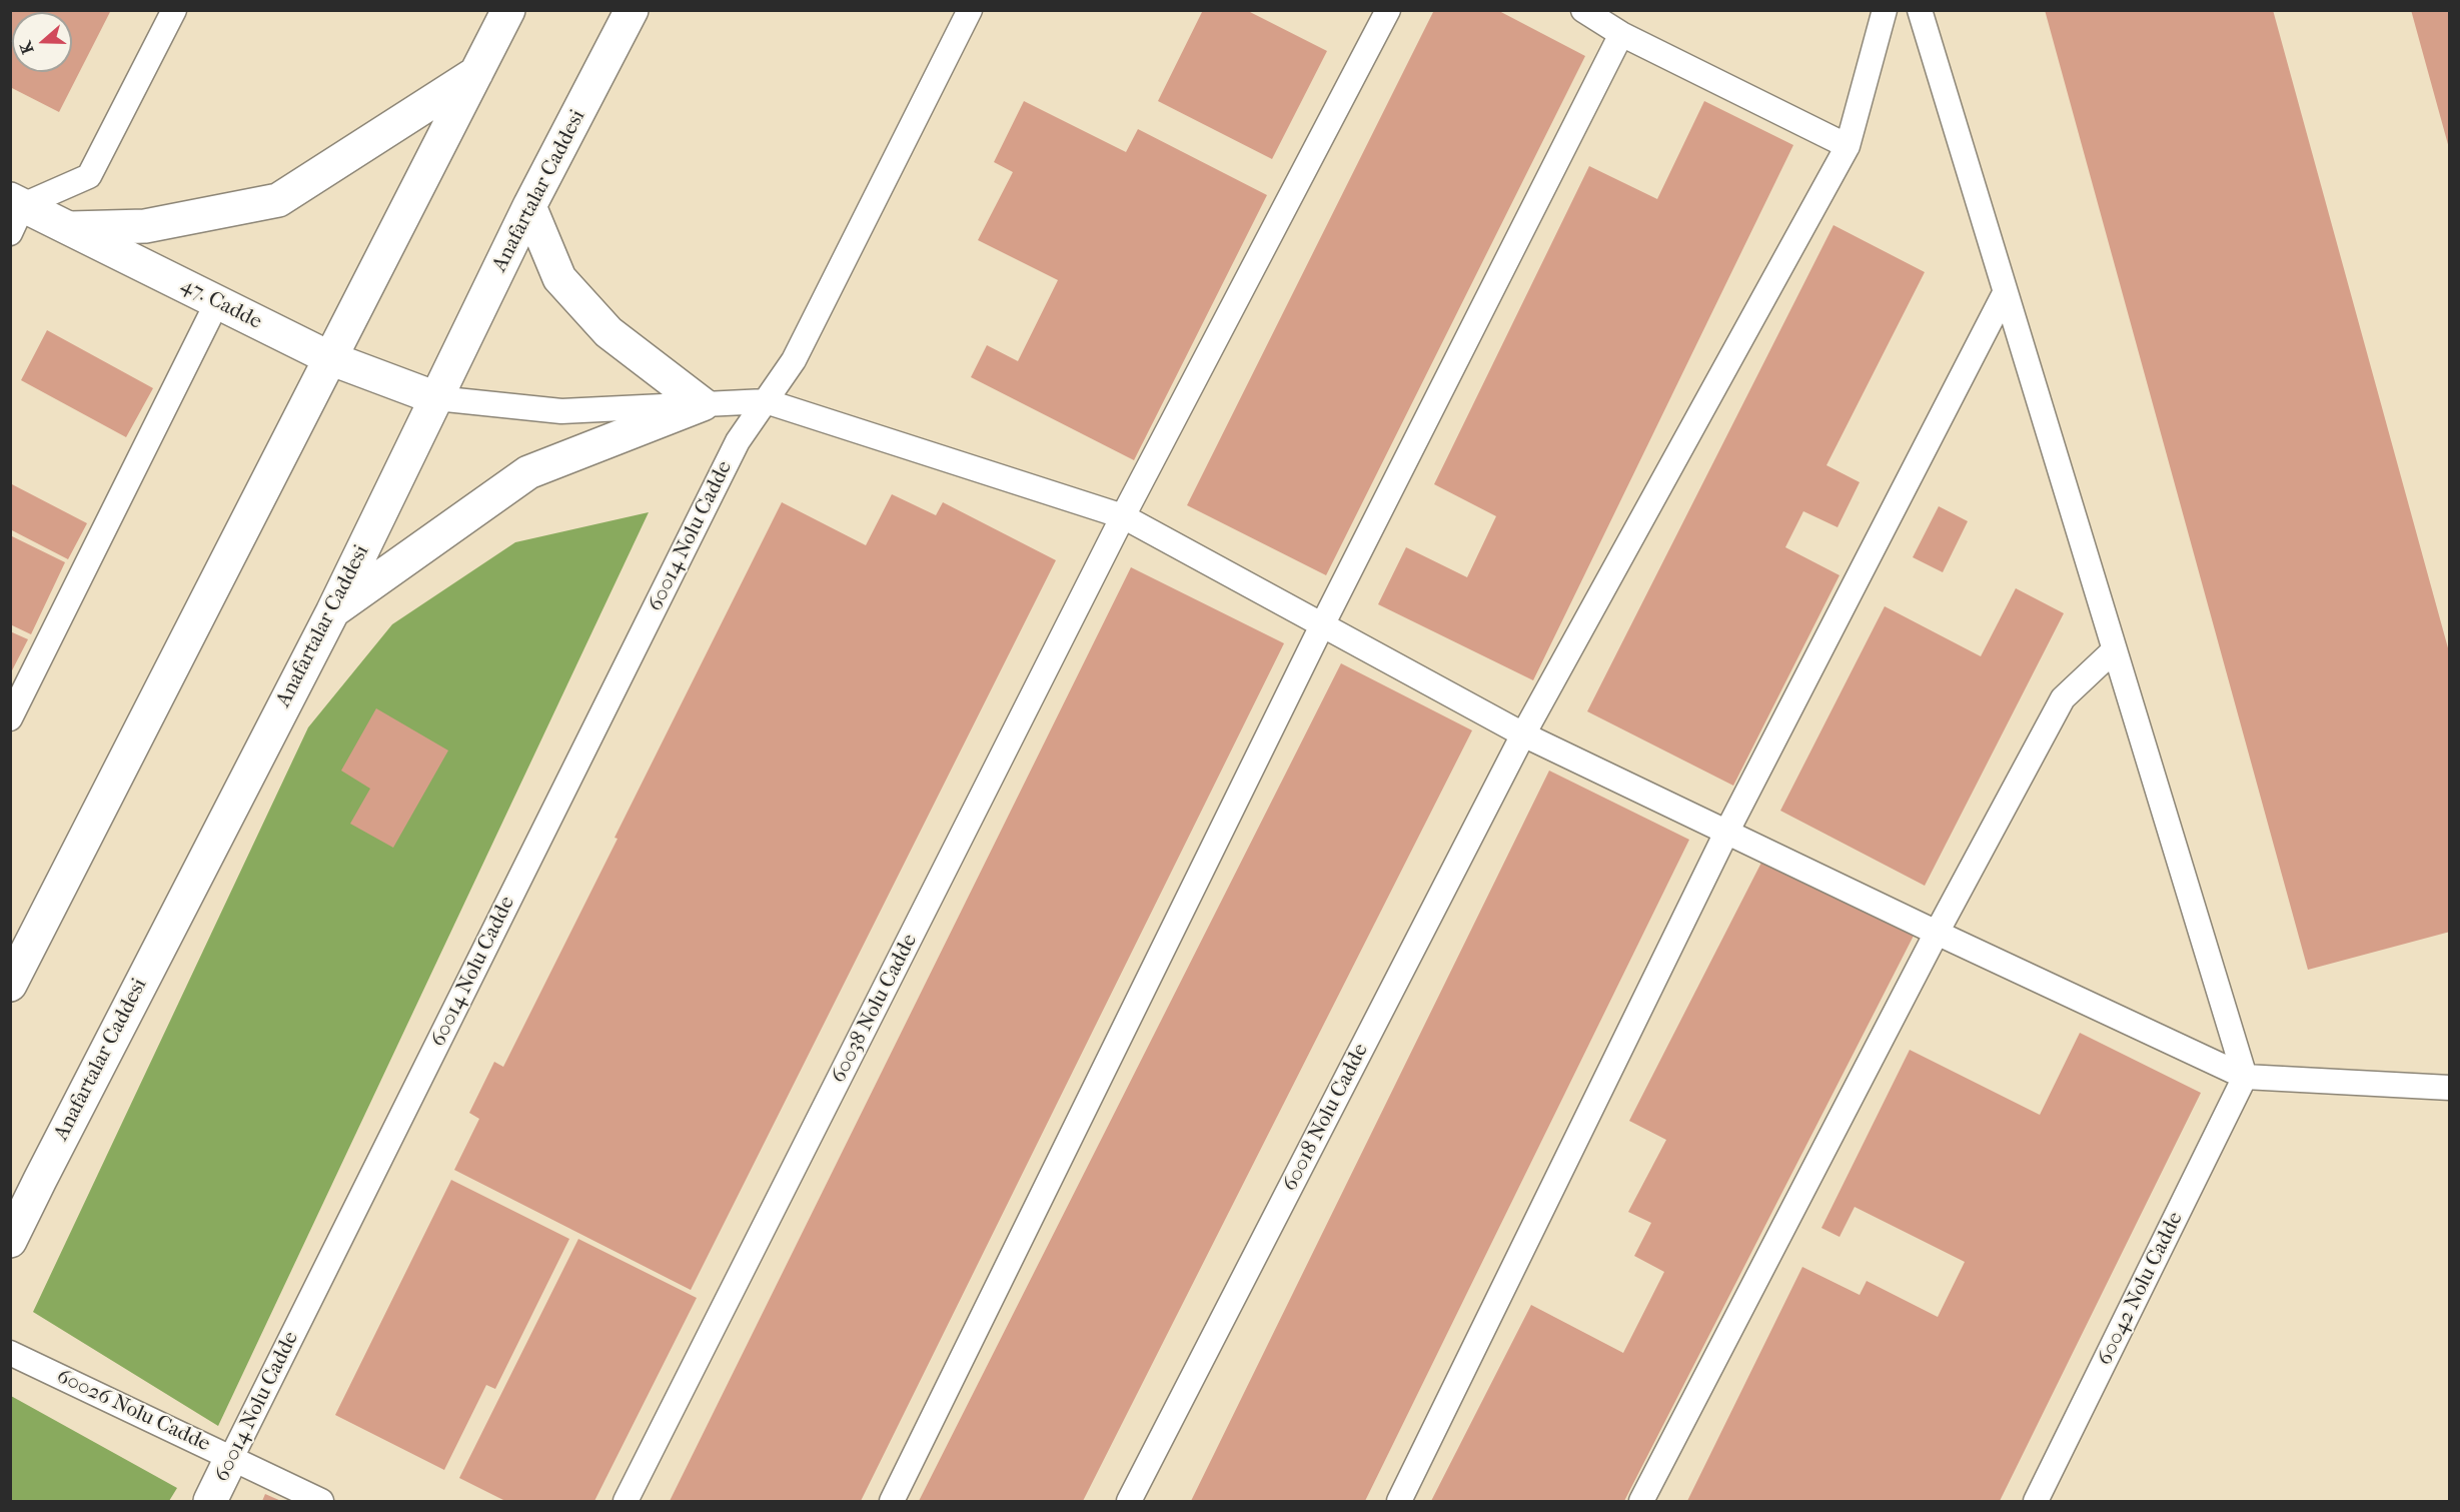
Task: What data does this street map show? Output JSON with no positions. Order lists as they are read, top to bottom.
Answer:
{
  "streets": {
    "main road": ["Anafartalar Caddesi", "47. Cadde", "60014 Nolu Cadde"],
    "lane": [
      "60038 Nolu Cadde",
      "60018 Nolu Cadde",
      "60042 Nolu Cadde",
      "60026 Nolu Cadde"
    ]
  },
  "crossings": [
    ["Anafartalar Caddesi", "47. Cadde"],
    ["60014 Nolu Cadde", "60026 Nolu Cadde"]
  ],
  "north": "left"
}
